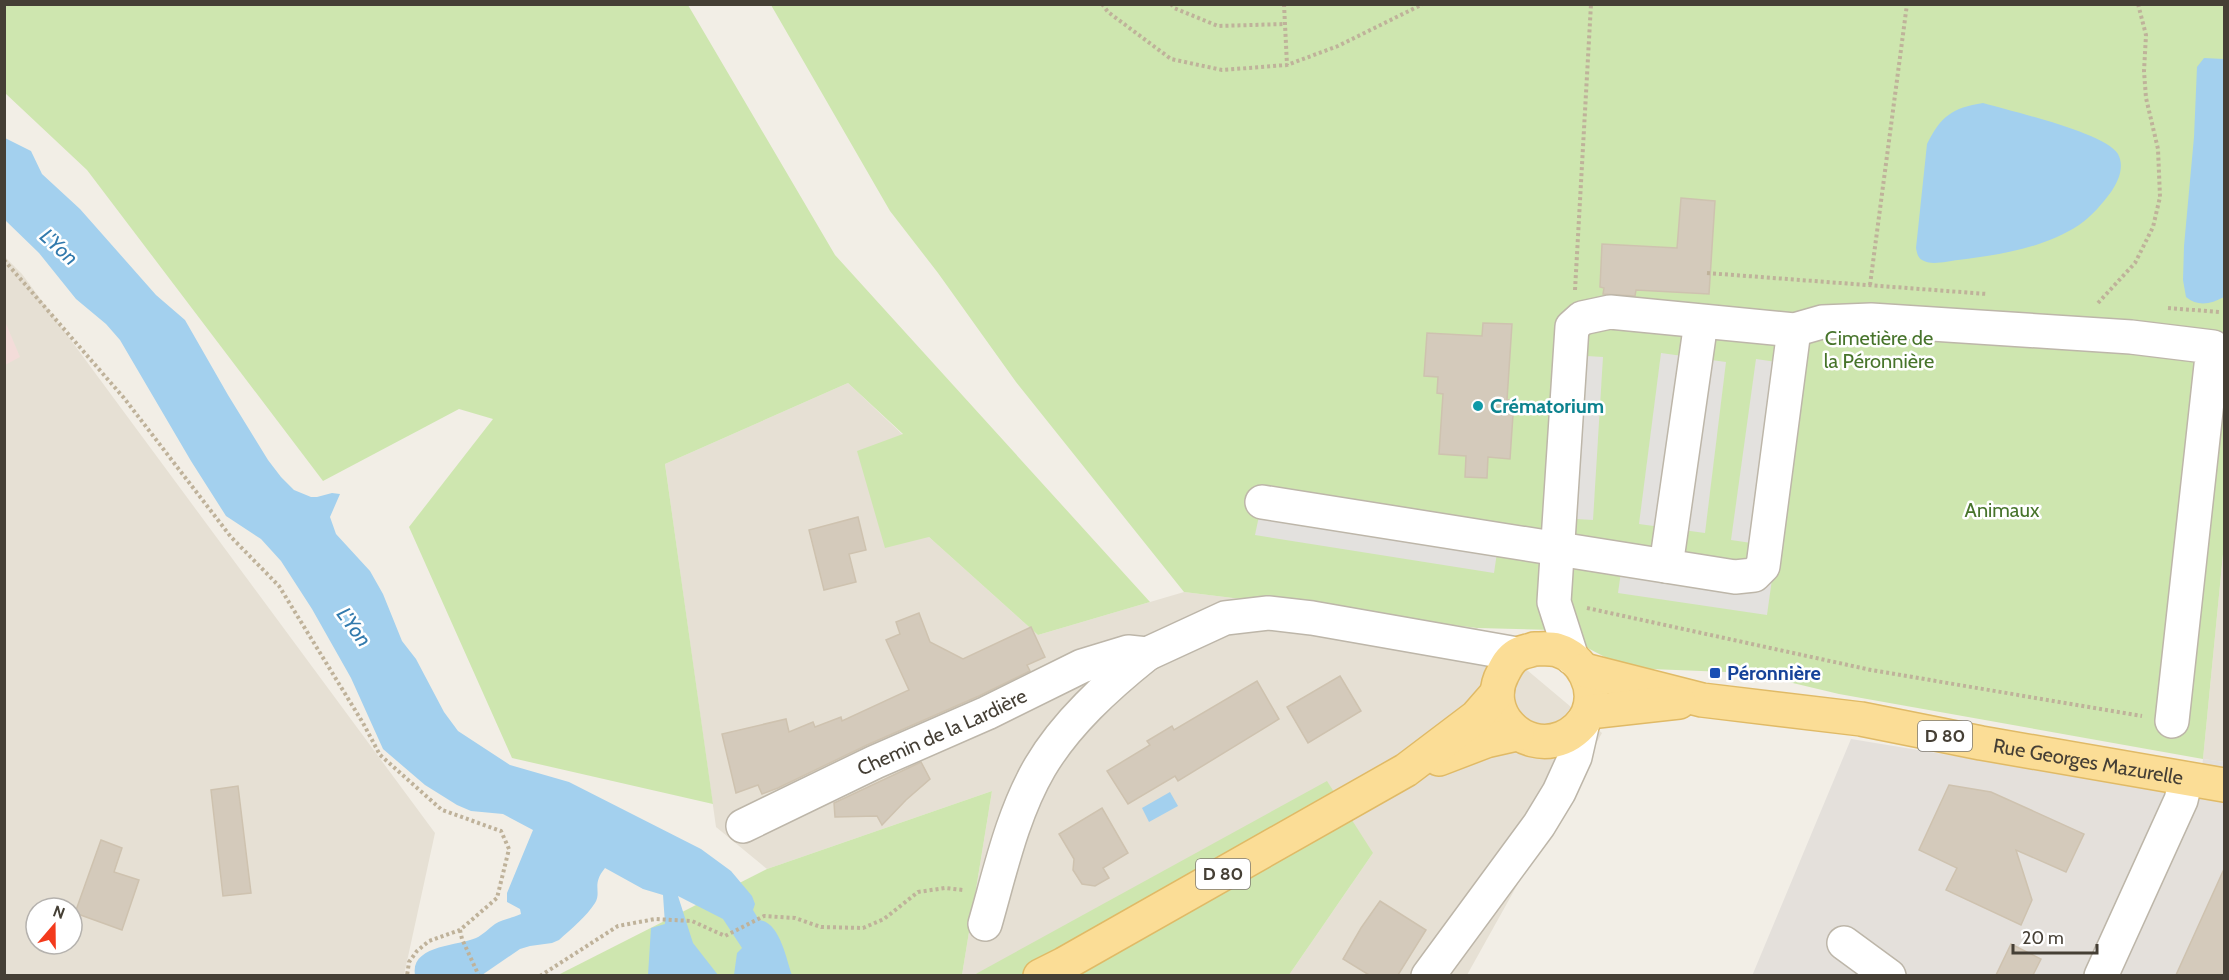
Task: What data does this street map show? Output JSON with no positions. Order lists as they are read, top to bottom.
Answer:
{
  "streets": {
    "main road": ["D 80", "Rue Georges Mazurelle"],
    "street": ["Chemin de la Lardière"]
  },
  "crossings": [
    ["Chemin de la Lardière", "D 80"],
    ["D 80", "Rue Georges Mazurelle"]
  ],
  "water": ["L'Yon"],
  "parks": ["Cimetière de la Péronnière", "Animaux"],
  "places": {
    "other": ["Crématorium"],
    "transit": ["Péronnière"]
  },
  "scale_bar": "20 m",
  "north": "top"
}
